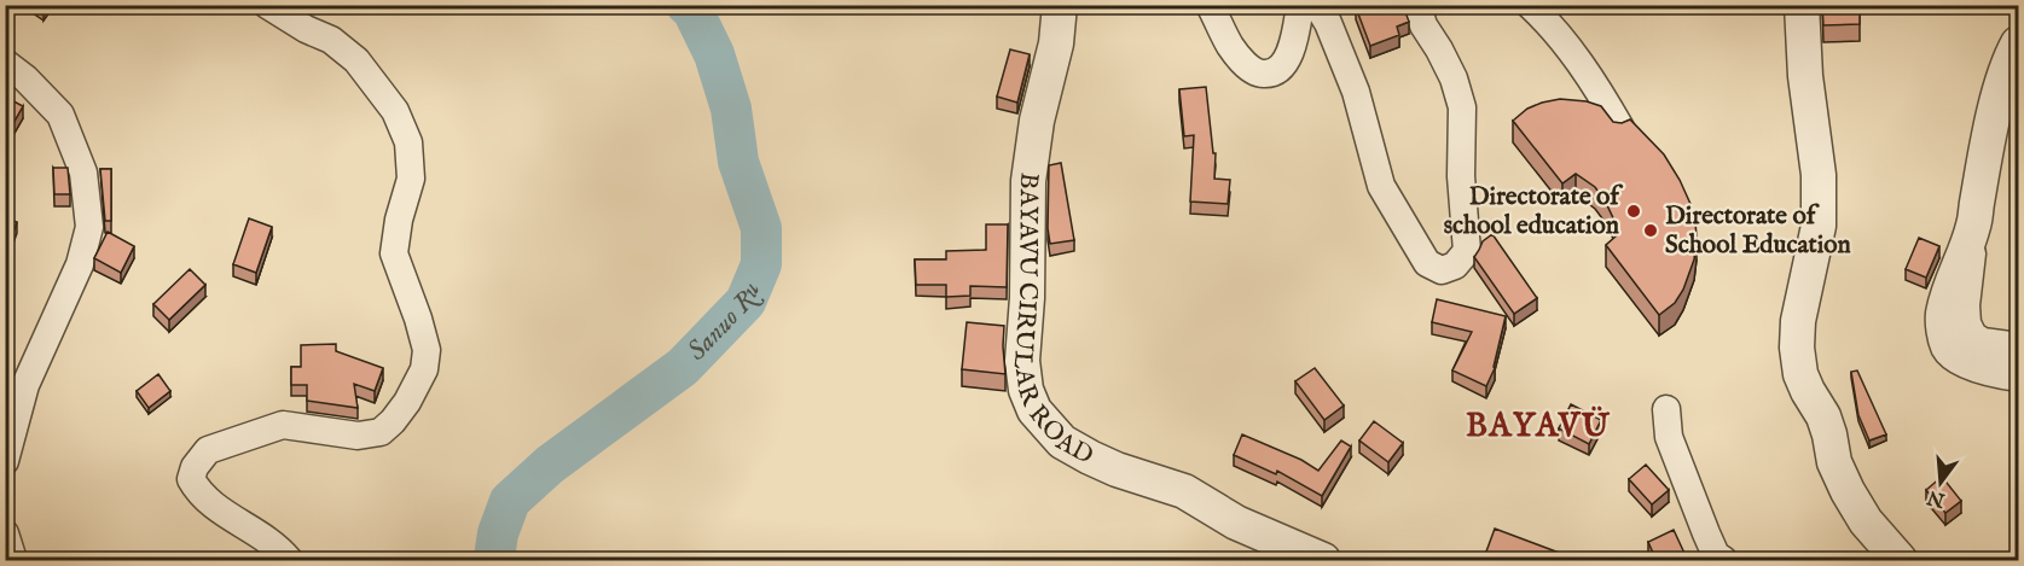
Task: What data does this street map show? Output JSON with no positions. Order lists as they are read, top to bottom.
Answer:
{
  "streets": {
    "street": ["BAYAVU CIRULAR ROAD"]
  },
  "districts": ["BAYAVÜ"],
  "water": ["Sanuo Ru"],
  "places": ["Directorate of school education", "Directorate of School Education"],
  "north": "bottom"
}
